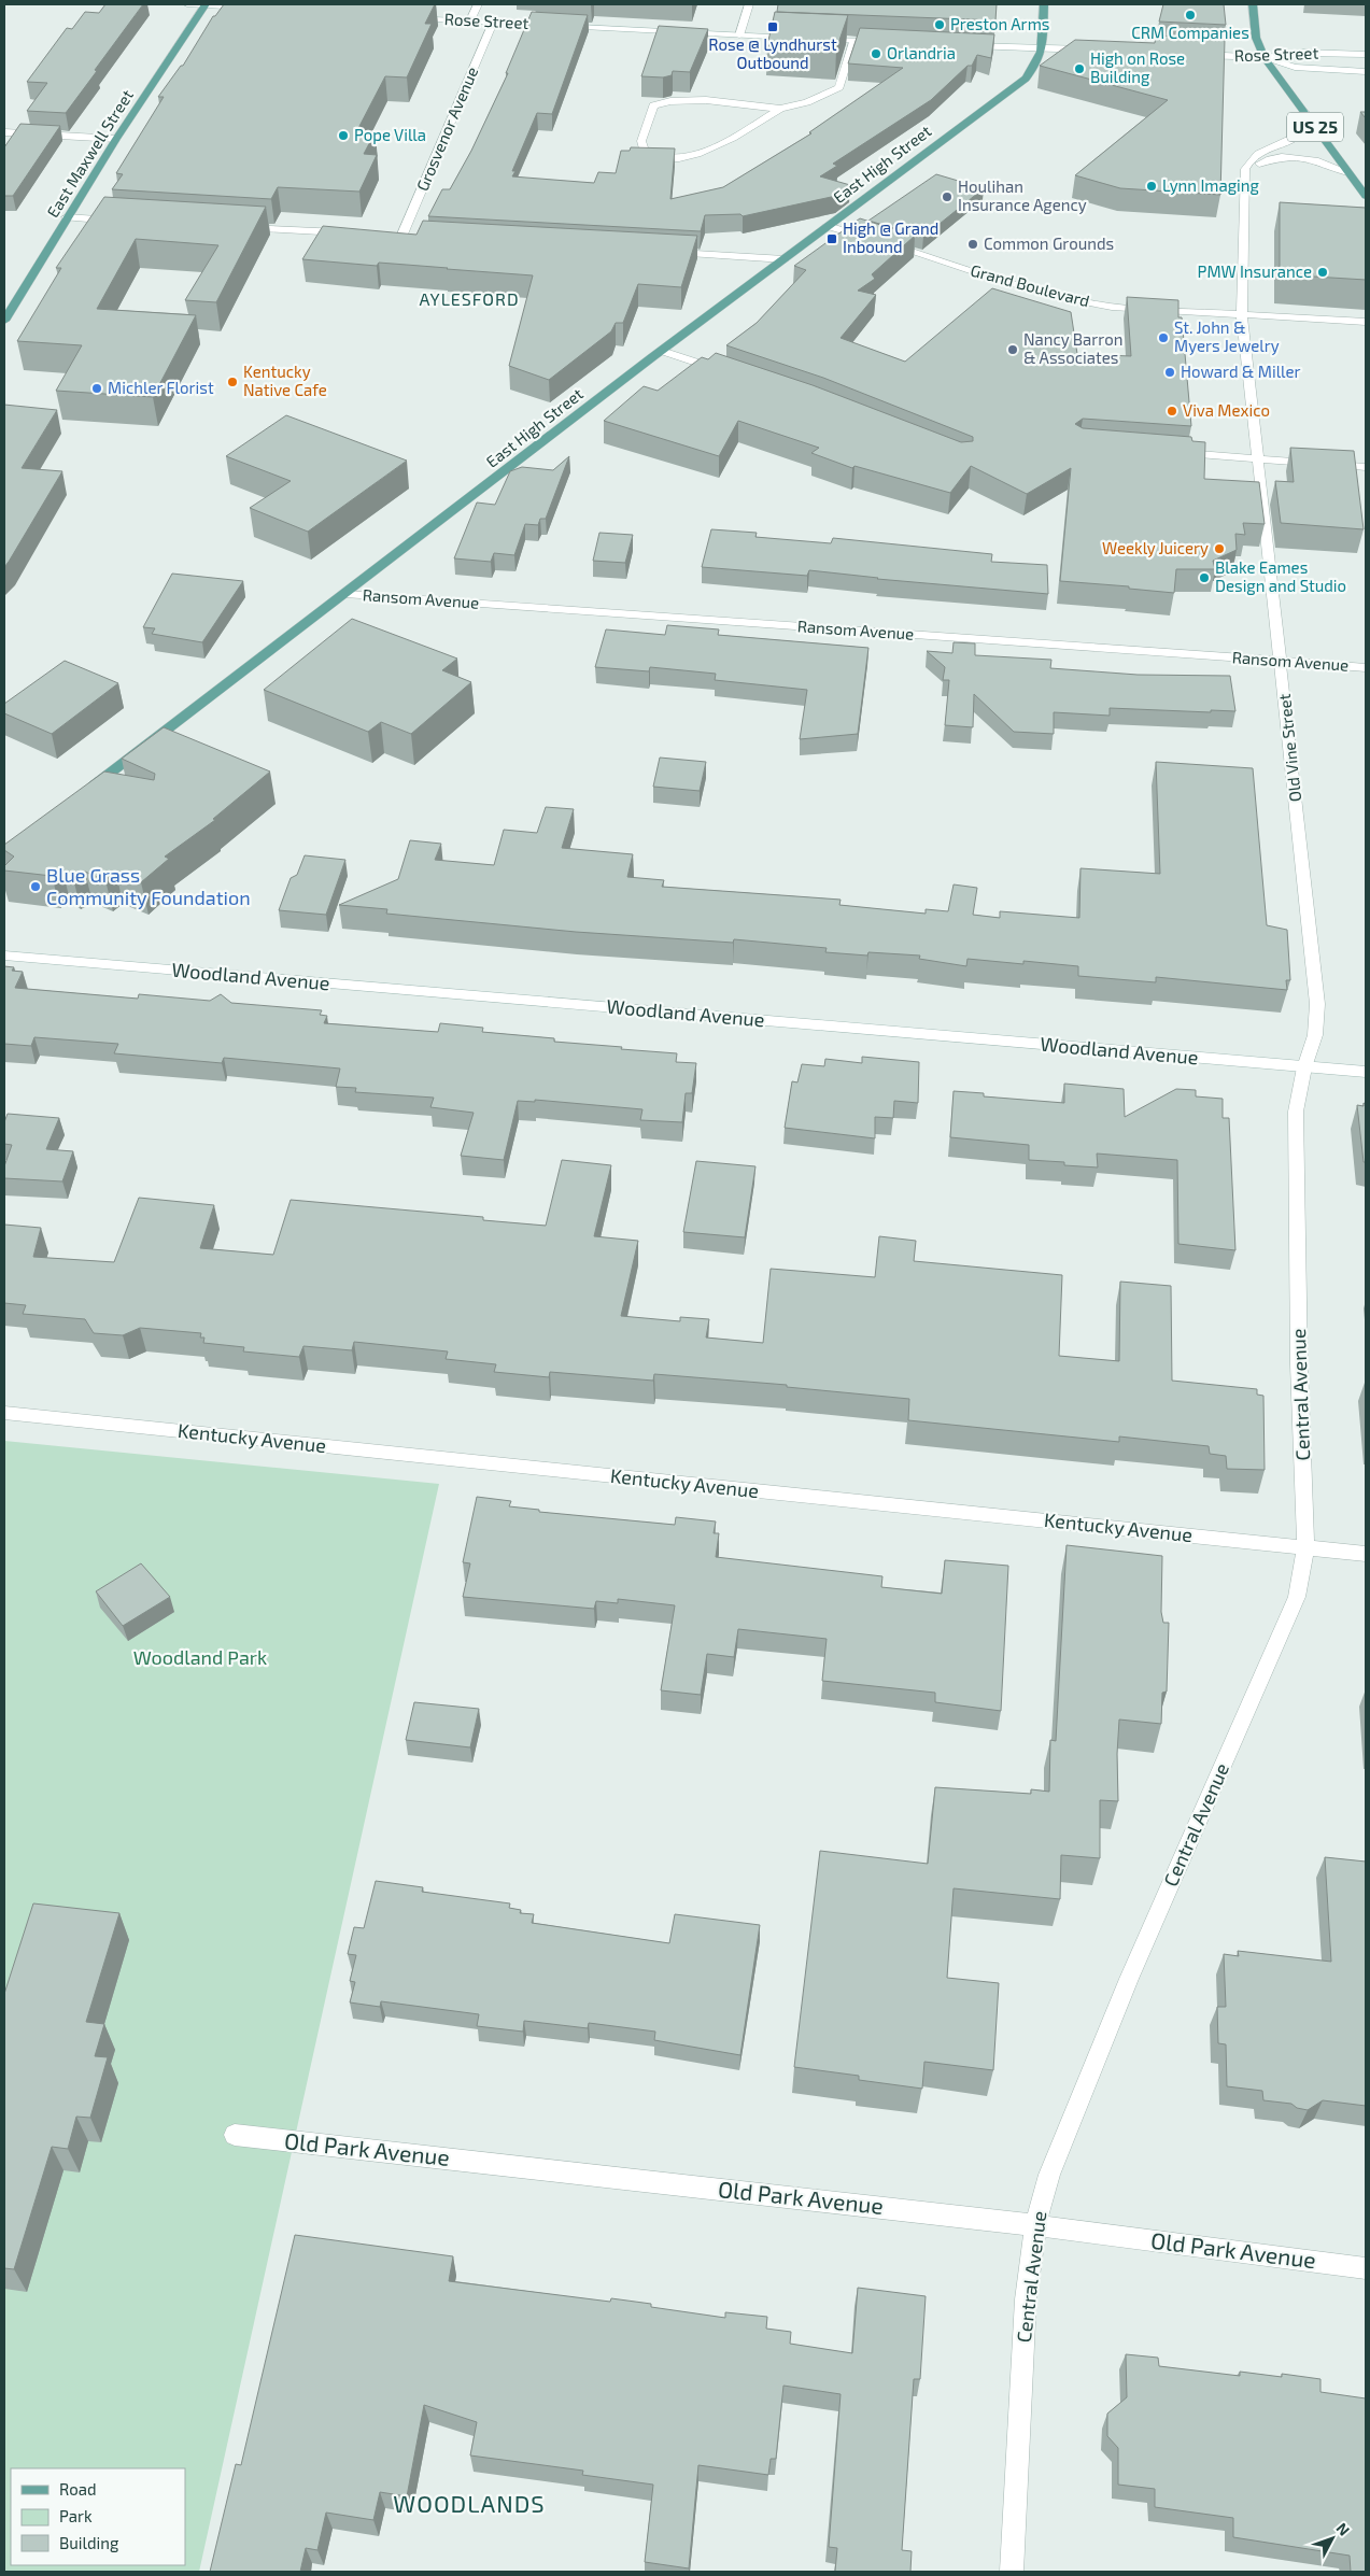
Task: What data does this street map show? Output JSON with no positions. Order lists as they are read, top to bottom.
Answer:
{
  "streets": {
    "main road": ["US 25", "East Maxwell Street", "East High Street"],
    "street": [
      "Rose Street",
      "Grosvenor Avenue",
      "Grand Boulevard",
      "Ransom Avenue",
      "Old Vine Street",
      "Woodland Avenue",
      "Central Avenue",
      "Kentucky Avenue",
      "Old Park Avenue"
    ]
  },
  "crossings": [
    ["Rose Street", "US 25"],
    ["Rose Street", "Grosvenor Avenue"],
    ["East High Street", "Grand Boulevard"],
    ["East High Street", "Ransom Avenue"],
    ["Grand Boulevard", "Old Vine Street"],
    ["Ransom Avenue", "Old Vine Street"],
    ["Old Vine Street", "Woodland Avenue"],
    ["Old Vine Street", "Central Avenue"],
    ["Woodland Avenue", "Central Avenue"],
    ["Central Avenue", "Kentucky Avenue"],
    ["Central Avenue", "Old Park Avenue"]
  ],
  "districts": ["AYLESFORD", "WOODLANDS"],
  "parks": ["Woodland Park"],
  "places": {
    "other": [
      "CRM Companies",
      "Preston Arms",
      "Orlandria",
      "High on Rose Building",
      "Pope Villa",
      "Lynn Imaging",
      "Houlihan Insurance Agency",
      "Common Grounds",
      "PMW Insurance",
      "St. John & Myers Jewelry",
      "Nancy Barron & Associates",
      "Howard & Miller",
      "Kentucky Native Cafe",
      "Michler Florist",
      "Viva Mexico",
      "Weekly Juicery",
      "Blake Eames Design and Studio",
      "Blue Grass Community Foundation"
    ],
    "transit": ["Rose @ Lyndhurst Outbound", "High @ Grand Inbound"]
  },
  "legend": ["Road", "Park", "Building"],
  "north": "top right"
}
